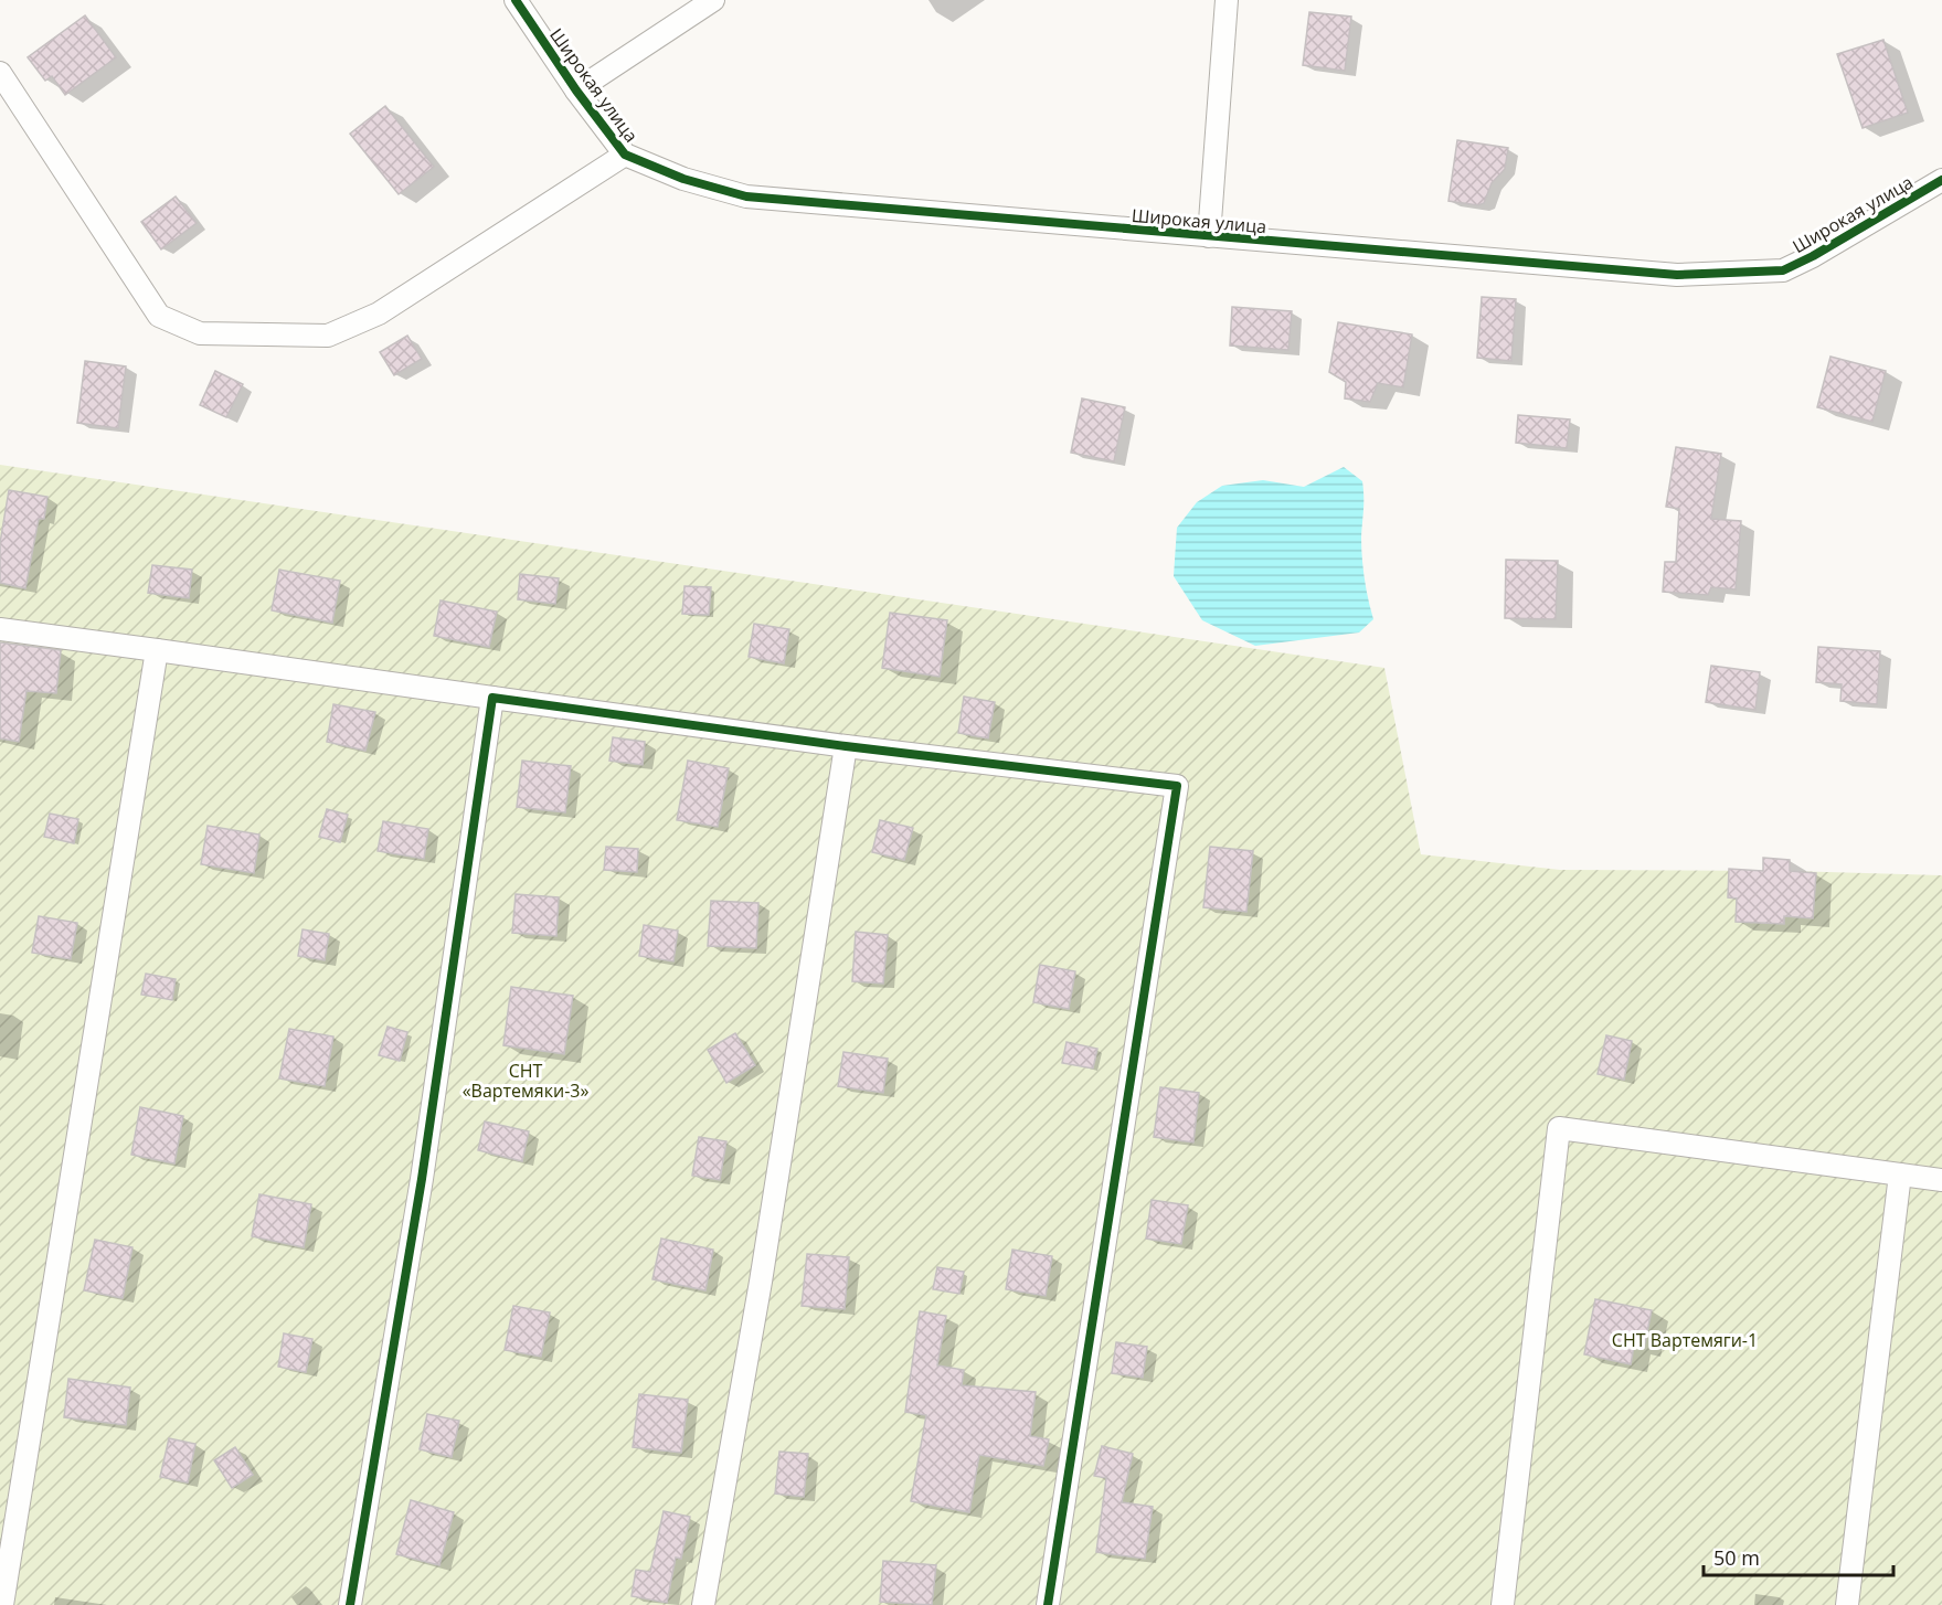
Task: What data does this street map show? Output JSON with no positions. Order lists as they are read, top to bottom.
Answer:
{
  "streets": {
    "street": ["Широкая улица"]
  },
  "parks": ["СНТ «Вартемяки-3»", "СНТ Вартемяги-1"],
  "scale_bar": "50 m"
}
